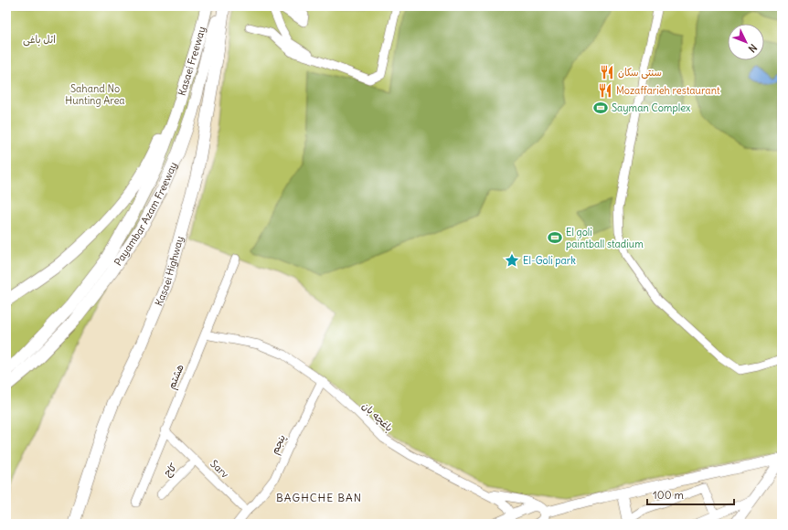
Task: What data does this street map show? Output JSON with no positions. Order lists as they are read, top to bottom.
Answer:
{
  "streets": {
    "highway": ["Kasaei Freeway", "Payambar Azam Freeway", "Kasaei Highway"],
    "street": [
      "هشتم",
      "باغچه بان",
      "پنجم",
      "Sarv",
      "کاج"
    ]
  },
  "crossings": [
    ["Kasaei Freeway", "Payambar Azam Freeway"],
    ["Payambar Azam Freeway", "Kasaei Highway"],
    ["هشتم", "باغچه بان"],
    ["هشتم", "Sarv"],
    ["باغچه بان", "پنجم"],
    ["پنجم", "Sarv"],
    ["Sarv", "کاج"]
  ],
  "districts": ["BAGHCHE BAN"],
  "parks": ["ائل باغی", "Sahand No Hunting Area"],
  "places": {
    "restaurant": ["سنتی سکان", "Mozaffarieh restaurant"],
    "sports": ["Sayman Complex", "El goli paintball stadium"],
    "place": ["El-Goli park"]
  },
  "scale_bar": "100 m",
  "north": "bottom right"
}
